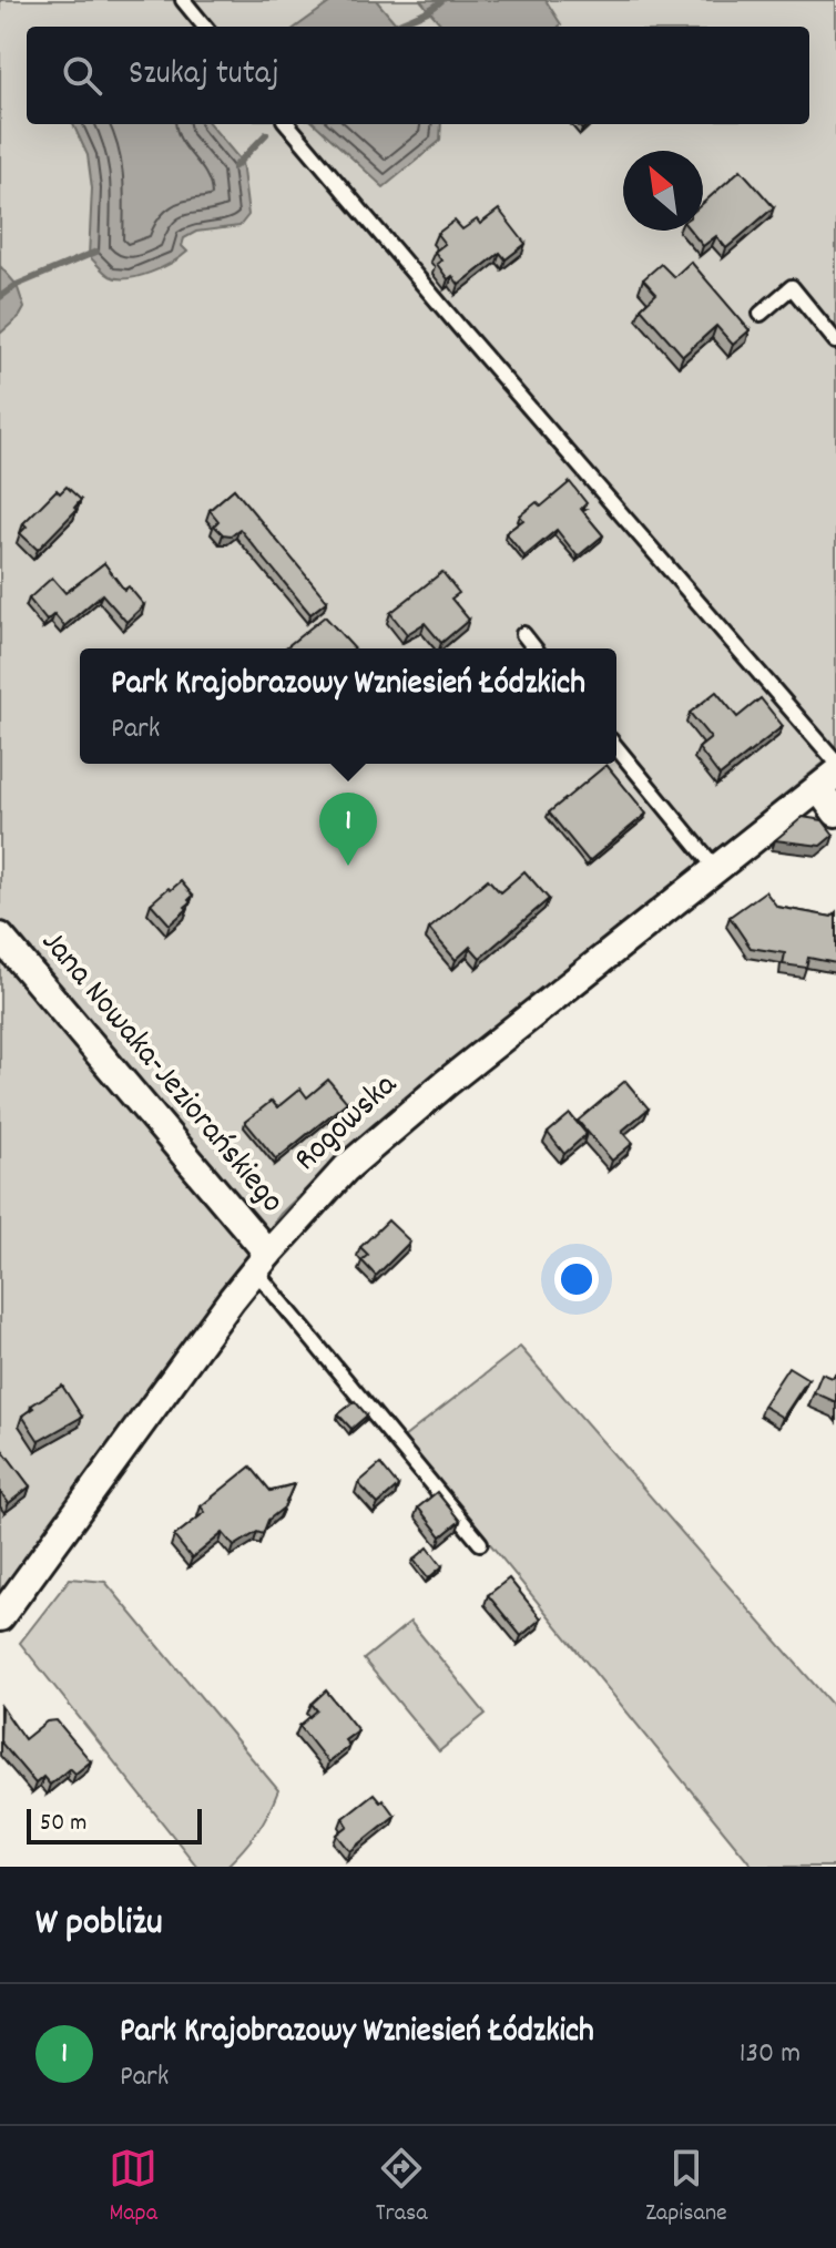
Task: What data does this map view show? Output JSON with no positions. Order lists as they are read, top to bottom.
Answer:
{
  "streets": {
    "street": ["Jana Nowaka-Jeziorańskiego", "Rogowska"]
  },
  "crossings": [
    ["Jana Nowaka-Jeziorańskiego", "Rogowska"]
  ],
  "scale_bar": "50 m",
  "north": "top left",
  "page": {
    "search": "Szukaj tutaj",
    "popup": ["Park Krajobrazowy Wzniesień Łódzkich", "Park"],
    "pins": "1",
    "scale": "50 m",
    "heading": "W pobliżu",
    "list": [
      {
        "mark": "1",
        "name": "Park Krajobrazowy Wzniesień Łódzkich",
        "note": "Park",
        "value": "130 m"
      }
    ],
    "nav": ["Mapa", "Trasa", "Zapisane"]
  }
}
